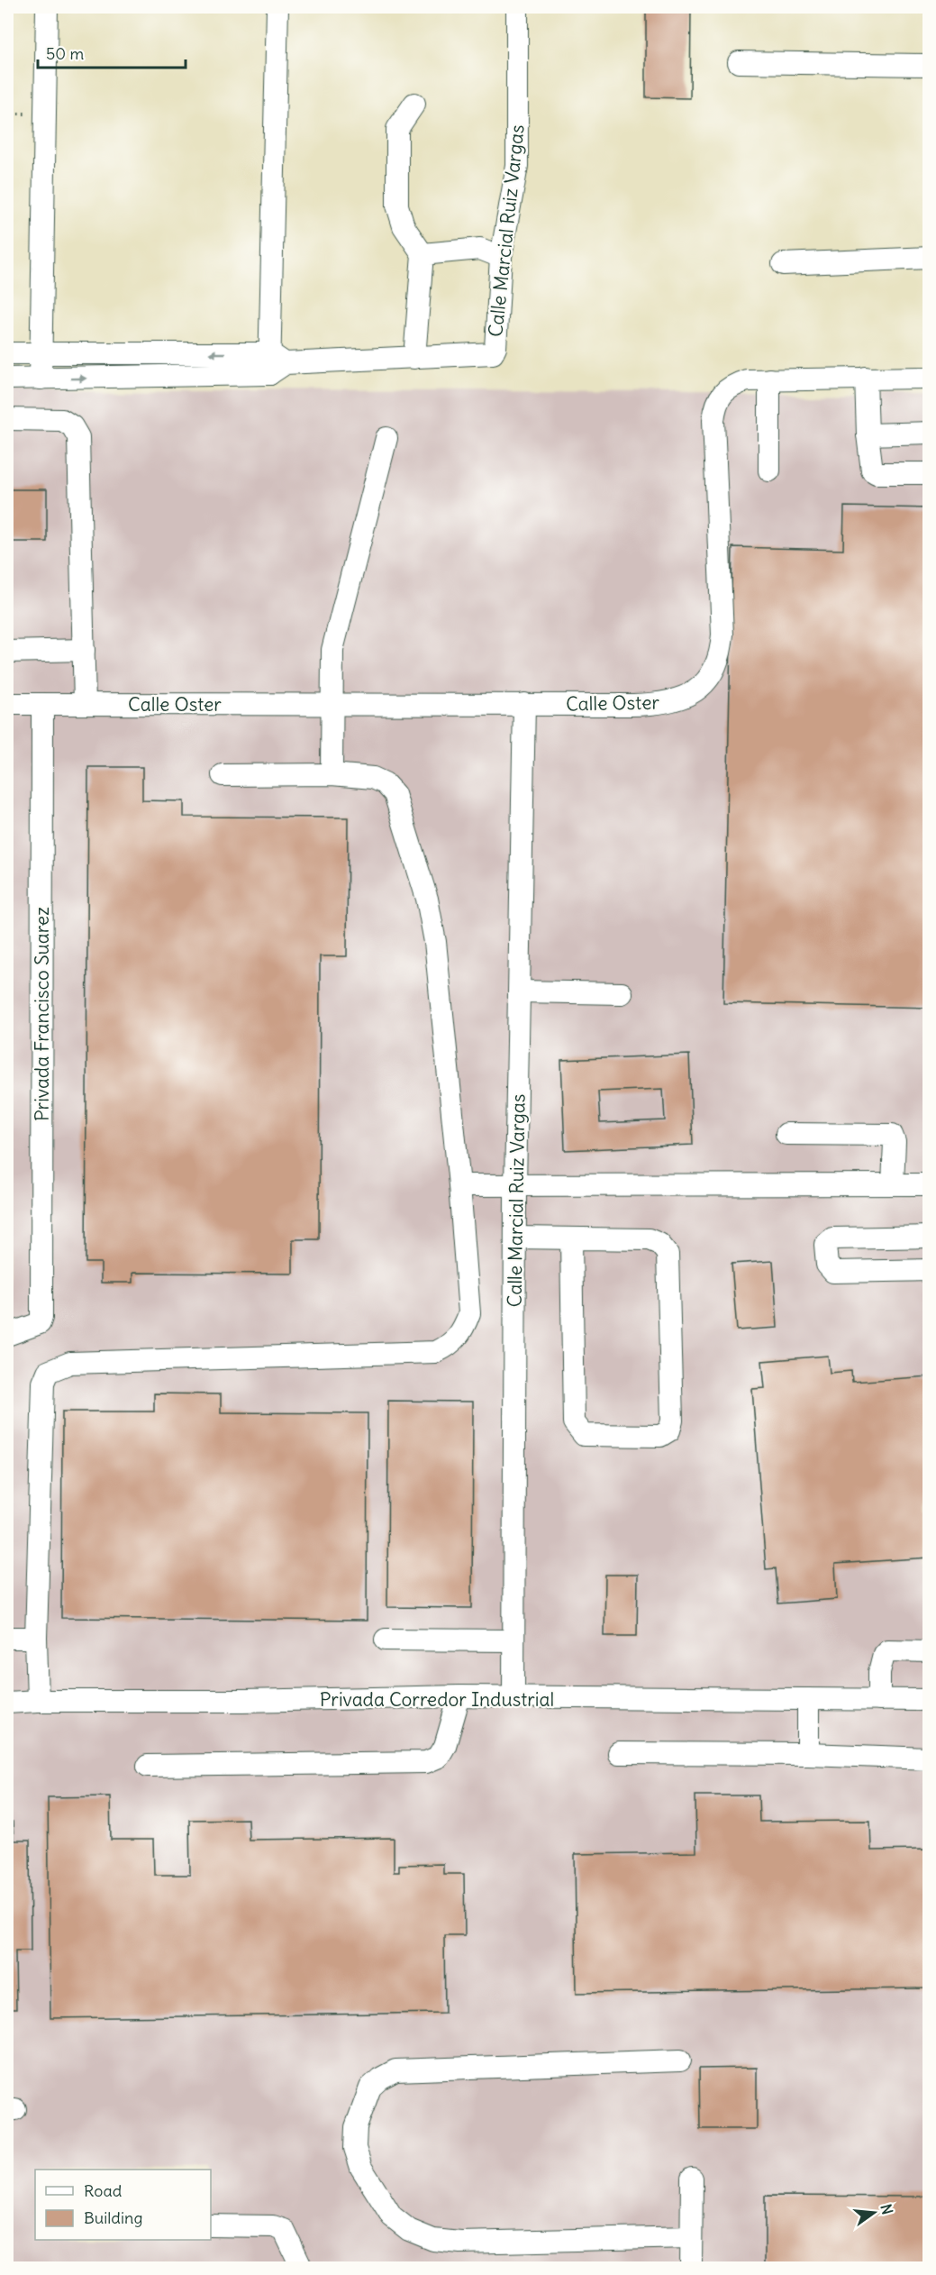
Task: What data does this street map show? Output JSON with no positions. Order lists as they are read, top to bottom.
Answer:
{
  "streets": {
    "street": [
      "Calle Marcial Ruiz Vargas",
      "Calle Oster",
      "Privada Francisco Suarez",
      "Privada Corredor Industrial"
    ]
  },
  "crossings": [
    ["Calle Marcial Ruiz Vargas", "Calle Oster"],
    ["Calle Marcial Ruiz Vargas", "Privada Corredor Industrial"],
    ["Calle Oster", "Privada Francisco Suarez"]
  ],
  "legend": ["Road", "Building"],
  "scale_bar": "50 m",
  "north": "right"
}
